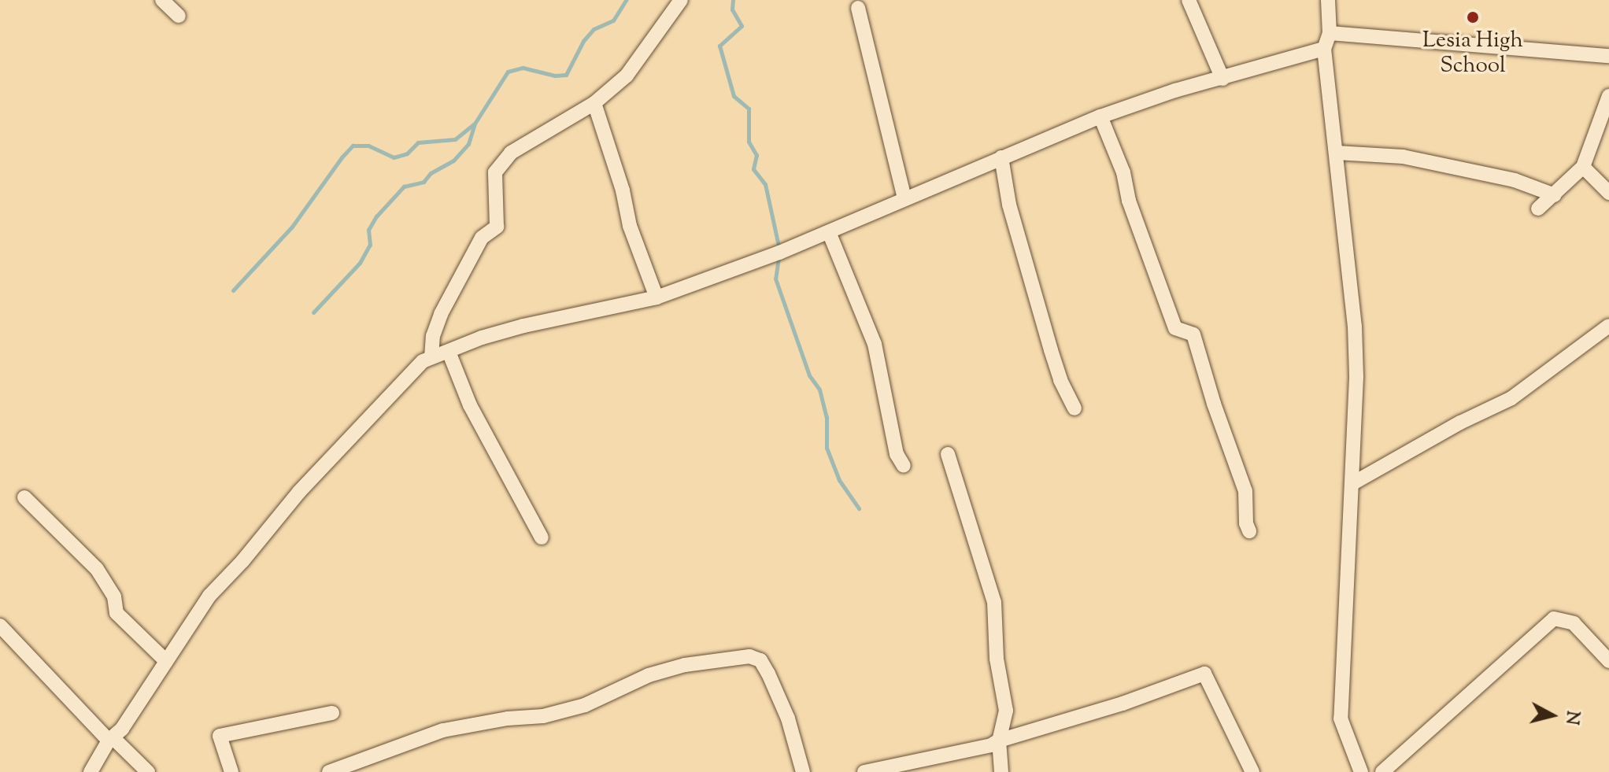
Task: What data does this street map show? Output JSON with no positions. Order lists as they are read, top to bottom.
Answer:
{
  "places": ["Lesia High School"],
  "north": "right"
}
